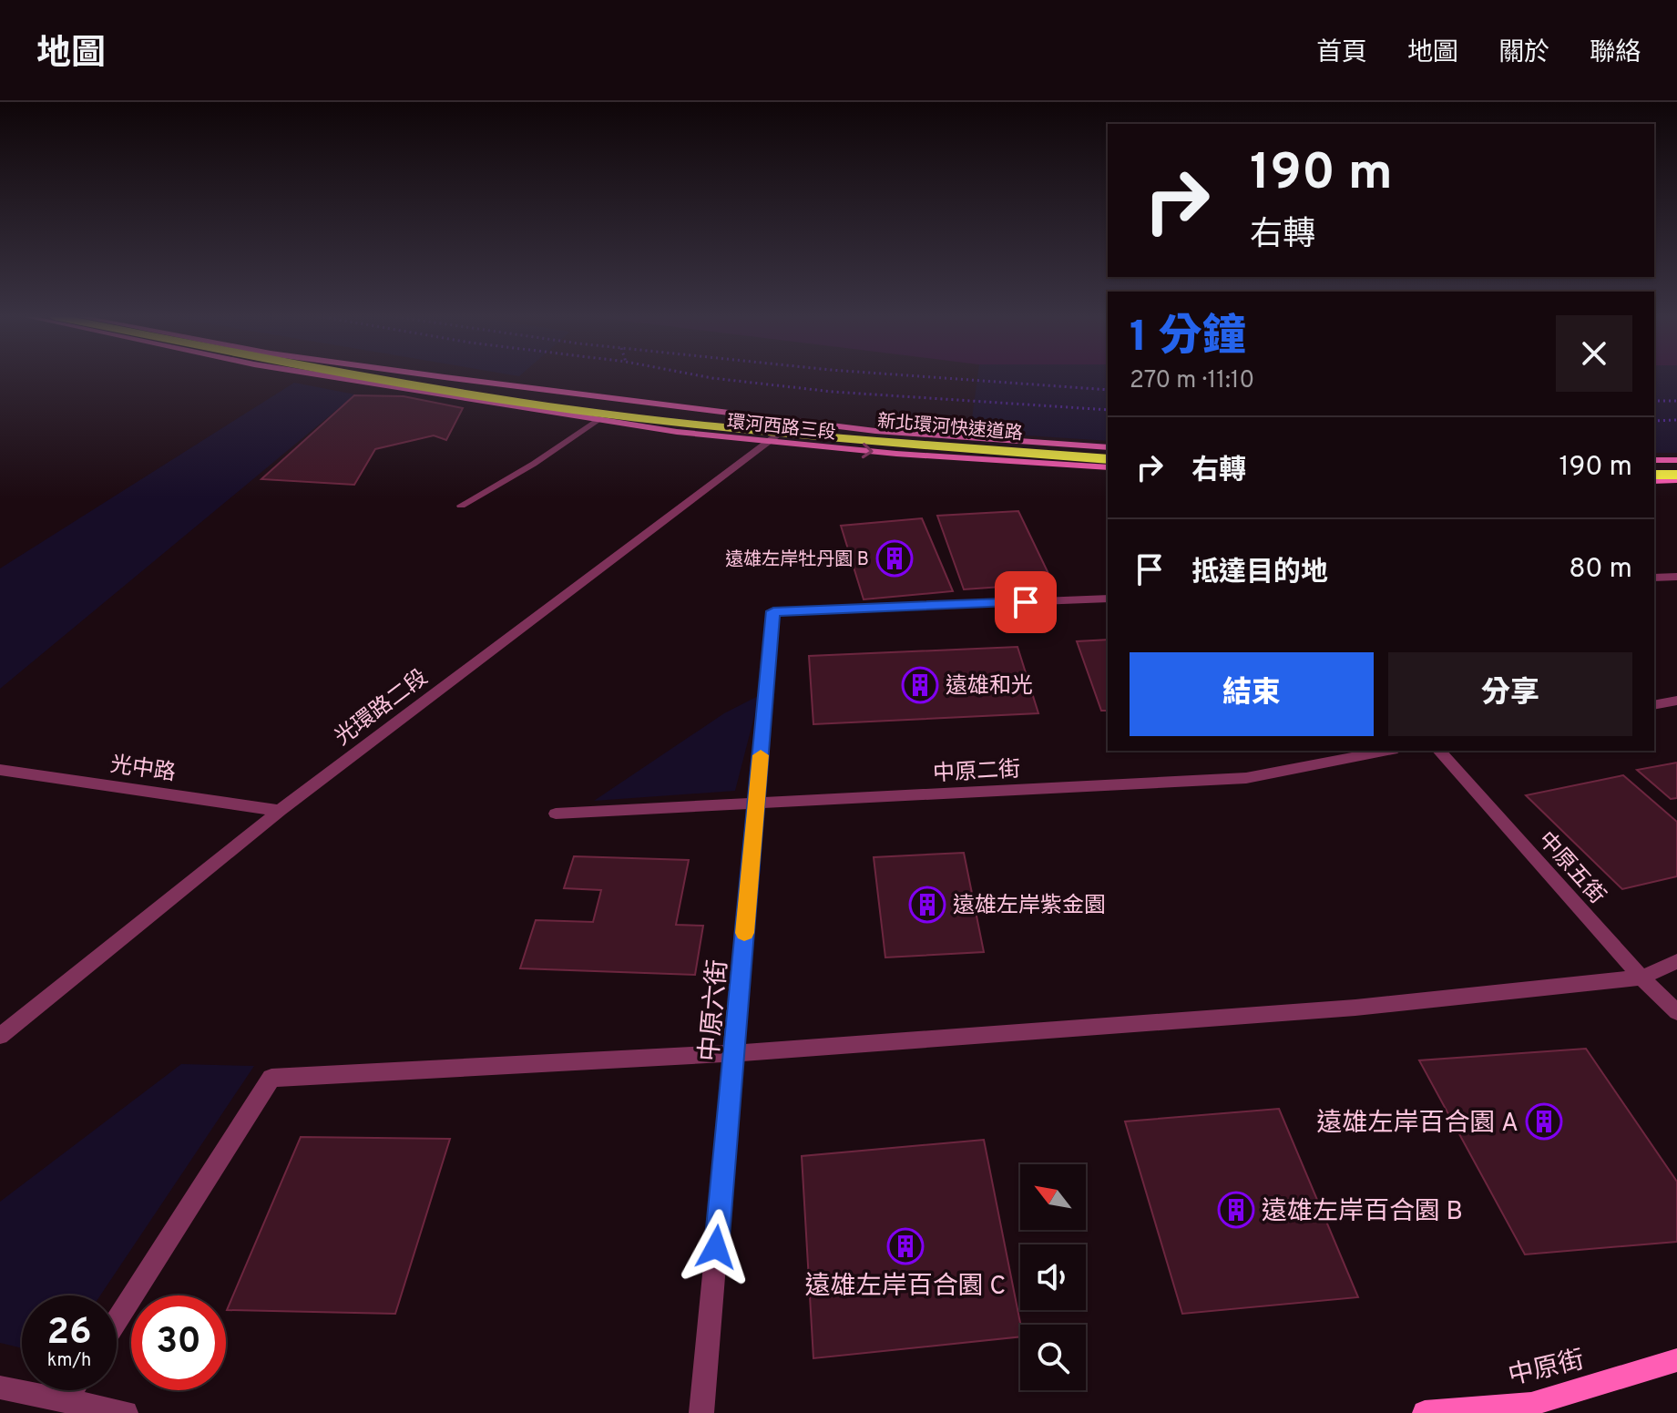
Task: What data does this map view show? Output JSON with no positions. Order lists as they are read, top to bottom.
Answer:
{
  "streets": {
    "highway": ["新北環河快速道路"],
    "main road": ["環河西路三段", "中原街"],
    "street": [
      "光環路二段",
      "光中路",
      "中原二街",
      "中原五街",
      "中原六街"
    ]
  },
  "crossings": [
    ["環河西路三段", "光環路二段"],
    ["光環路二段", "光中路"],
    ["中原二街", "中原六街"]
  ],
  "places": {
    "building": [
      "遠雄左岸牡丹園 B",
      "遠雄和光",
      "遠雄左岸紫金園",
      "遠雄左岸百合園 A",
      "遠雄左岸百合園 B",
      "遠雄左岸百合園 C"
    ]
  },
  "north": "top left",
  "page": {
    "header": "地圖",
    "nav": [
      "首頁",
      "地圖",
      "關於",
      "聯絡"
    ],
    "turn": ["190 m", "右轉"],
    "heading": ["1 分鐘", "270 m · 11:10"],
    "list": [
      {
        "name": "右轉",
        "value": "190 m"
      },
      {
        "name": "抵達目的地",
        "value": "80 m"
      }
    ],
    "buttons": ["結束", "分享"],
    "speed": "26 km/h",
    "limit": "30"
  }
}
